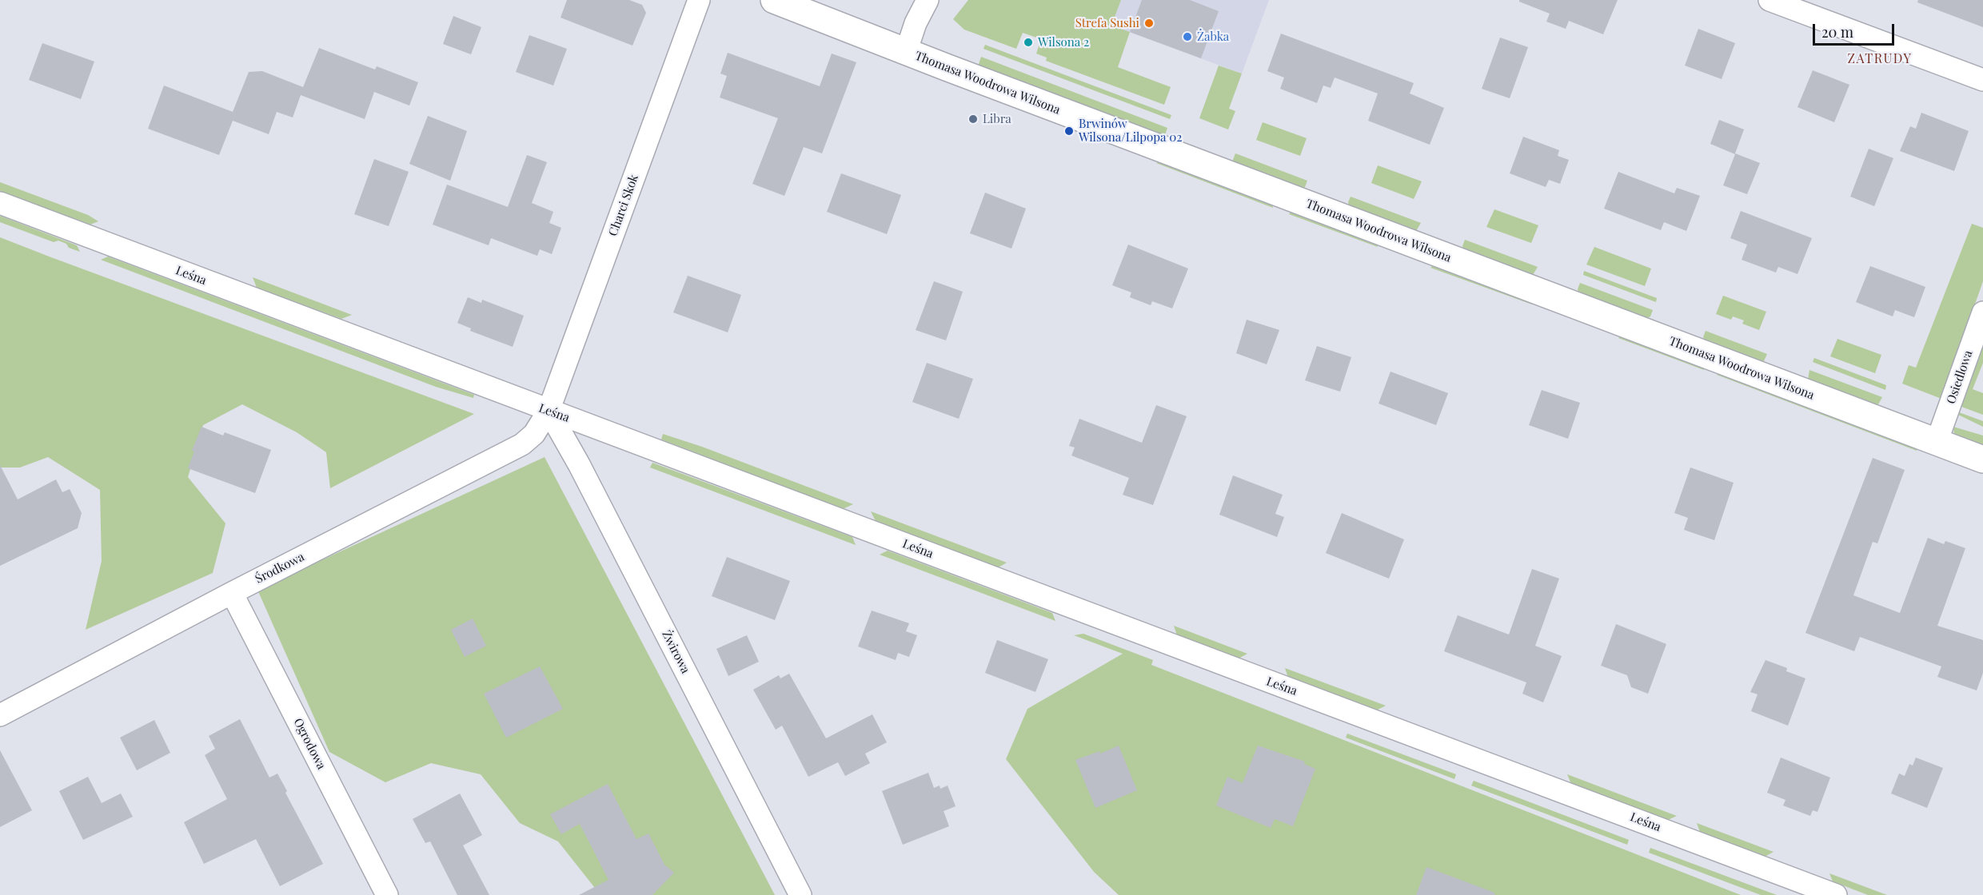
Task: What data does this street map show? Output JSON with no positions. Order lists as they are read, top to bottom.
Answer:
{
  "streets": {
    "street": [
      "Thomasa Woodrowa Wilsona",
      "Charci Skok",
      "Leśna",
      "Osiedlowa",
      "Środkowa",
      "Żwirowa",
      "Ogrodowa"
    ]
  },
  "crossings": [
    ["Thomasa Woodrowa Wilsona", "Osiedlowa"],
    ["Charci Skok", "Leśna"],
    ["Charci Skok", "Środkowa"],
    ["Charci Skok", "Żwirowa"],
    ["Leśna", "Środkowa"],
    ["Leśna", "Żwirowa"],
    ["Środkowa", "Żwirowa"],
    ["Środkowa", "Ogrodowa"]
  ],
  "districts": ["ZATRUDY"],
  "places": [
    "Strefa Sushi",
    "Żabka",
    "Wilsona 2",
    "Libra",
    "Brwinów Wilsona/Lilpopa 02"
  ],
  "scale_bar": "20 m"
}
